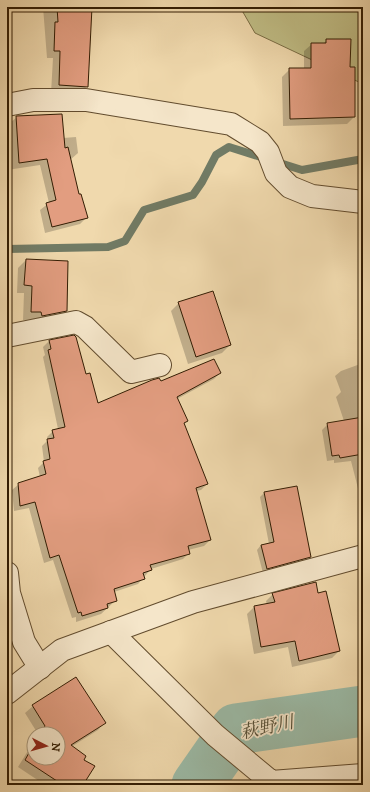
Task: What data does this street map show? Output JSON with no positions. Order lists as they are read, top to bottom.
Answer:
{
  "water": ["萩野川"],
  "north": "right"
}
